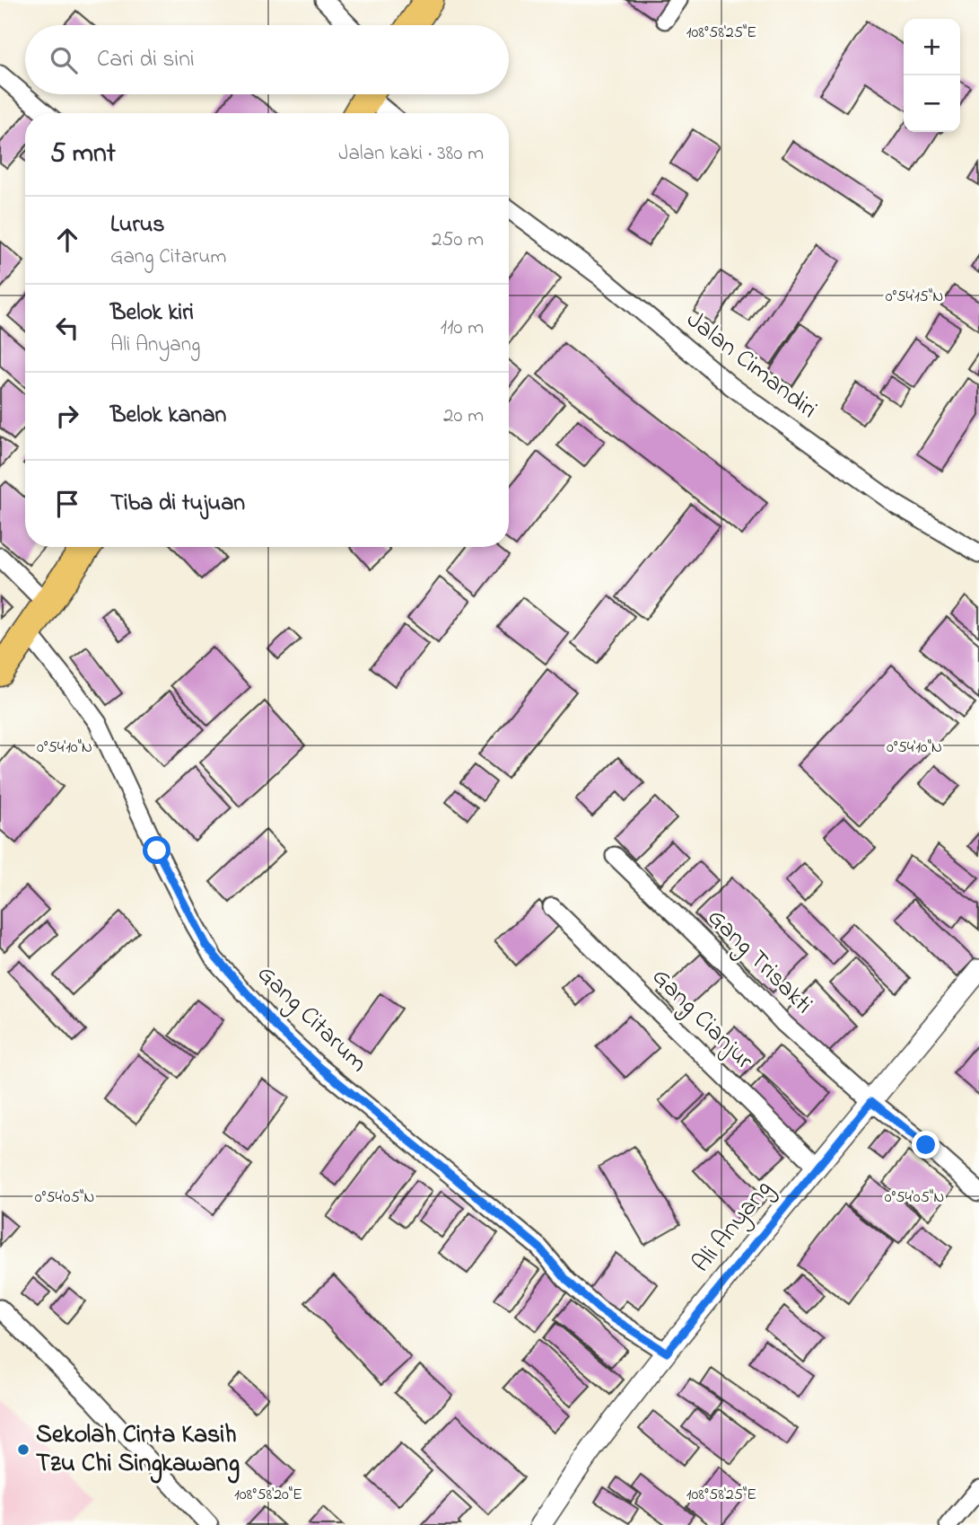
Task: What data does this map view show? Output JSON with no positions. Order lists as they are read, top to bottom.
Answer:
{
  "streets": {
    "street": [
      "Jalan Cimandiri",
      "Gang Trisakti",
      "Gang Citarum",
      "Gang Cianjur",
      "Ali Anyang"
    ]
  },
  "crossings": [
    ["Gang Trisakti", "Ali Anyang"],
    ["Gang Citarum", "Ali Anyang"],
    ["Gang Cianjur", "Ali Anyang"]
  ],
  "places": ["Sekolah Cinta Kasih Tzu Chi Singkawang"],
  "page": {
    "map_buttons": ["+", "−"],
    "search": "Cari di sini",
    "heading": ["5 mnt", "Jalan kaki · 380 m"],
    "list": [
      ["Lurus", "Gang Citarum", "250 m"],
      ["Belok kiri", "Ali Anyang", "110 m"],
      ["Belok kanan", "20 m"],
      "Tiba di tujuan"
    ]
  },
  "coordinates": [
    "108°58'25\"E",
    "0°54'15\"N",
    "0°54'10\"N",
    "0°54'05\"N",
    "108°58'20\"E"
  ]
}
